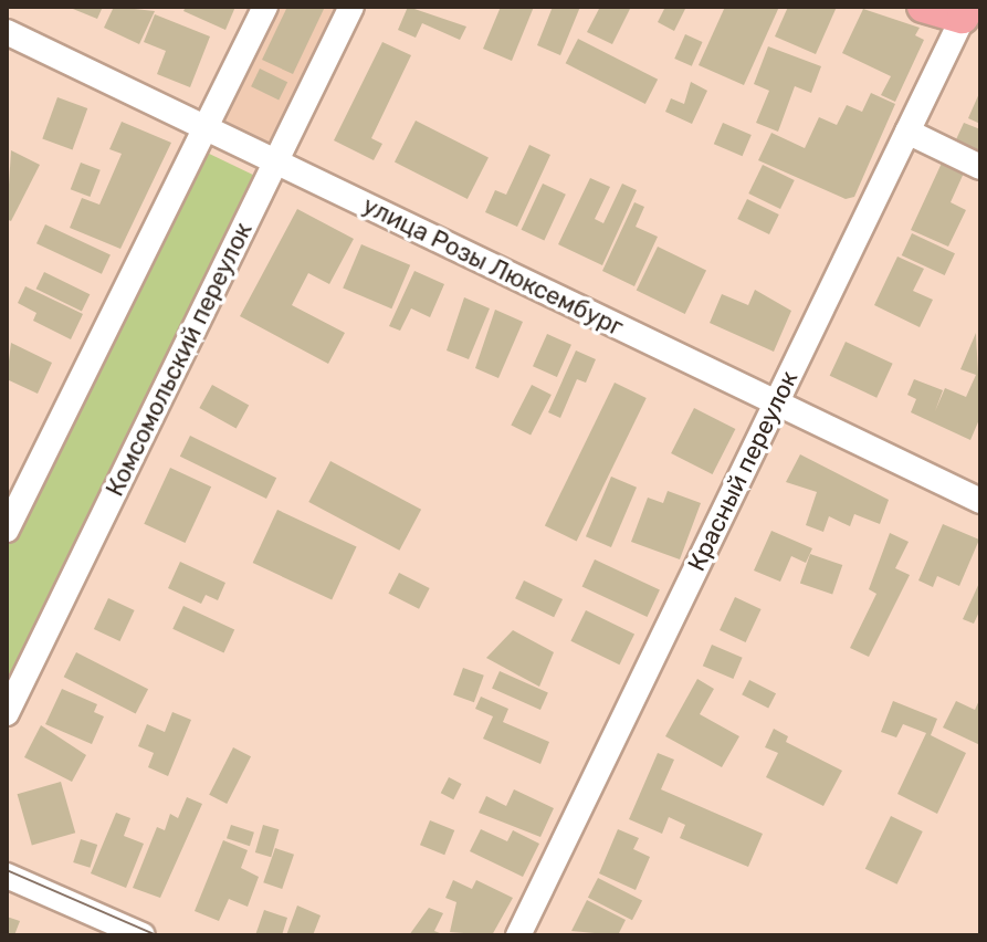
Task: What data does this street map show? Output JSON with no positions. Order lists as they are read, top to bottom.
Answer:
{
  "streets": {
    "street": ["улица Розы Люксембург", "Комсомольский переулок", "Красный переулок"]
  },
  "crossings": [
    ["улица Розы Люксембург", "Комсомольский переулок"],
    ["улица Розы Люксембург", "Красный переулок"]
  ]
}
